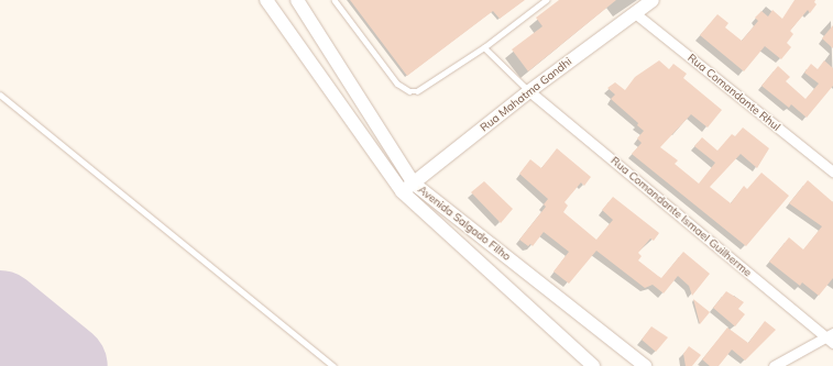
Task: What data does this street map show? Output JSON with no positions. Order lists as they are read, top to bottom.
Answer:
{
  "streets": {
    "street": [
      "Rua Comandante Rhul",
      "Rua Mahatma Gandhi",
      "Rua Comandante Ismael Guilherme",
      "Avenida Salgado Filho"
    ]
  },
  "crossings": [
    ["Rua Comandante Rhul", "Rua Mahatma Gandhi"],
    ["Rua Mahatma Gandhi", "Rua Comandante Ismael Guilherme"],
    ["Rua Mahatma Gandhi", "Avenida Salgado Filho"]
  ]
}
